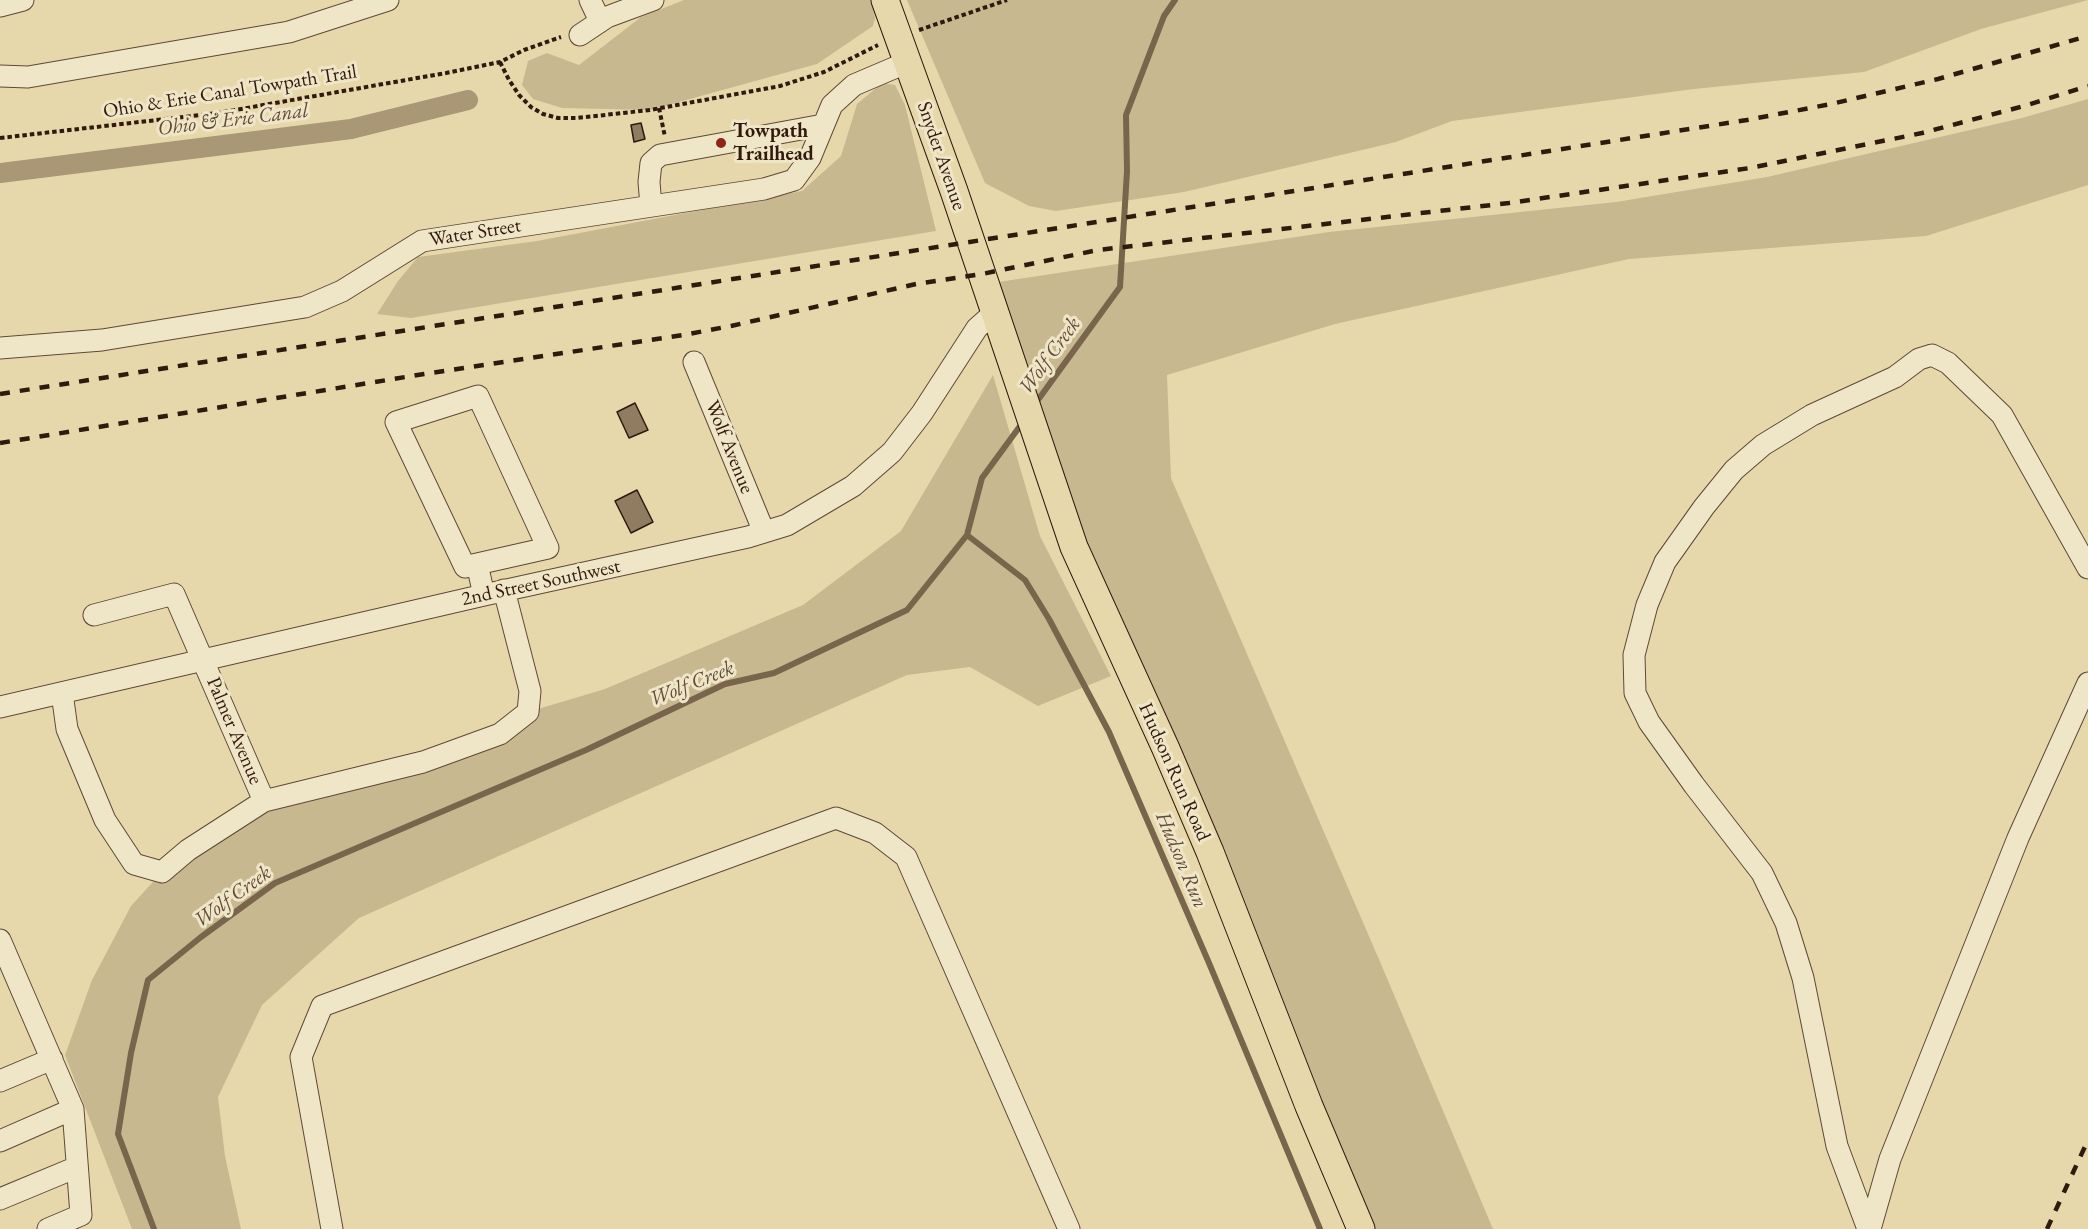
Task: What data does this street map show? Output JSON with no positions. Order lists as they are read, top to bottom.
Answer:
{
  "streets": {
    "main road": ["Snyder Avenue", "Hudson Run Road"],
    "street": [
      "Water Street",
      "Wolf Avenue",
      "2nd Street Southwest",
      "Palmer Avenue"
    ],
    "path": ["Ohio & Erie Canal Towpath Trail"]
  },
  "crossings": [
    ["Snyder Avenue", "Water Street"],
    ["Snyder Avenue", "2nd Street Southwest"],
    ["Snyder Avenue", "Hudson Run Road"],
    ["Wolf Avenue", "2nd Street Southwest"],
    ["2nd Street Southwest", "Palmer Avenue"],
    ["2nd Street Southwest", "Hudson Run Road"]
  ],
  "water": ["Ohio & Erie Canal", "Wolf Creek", "Hudson Run"],
  "places": ["Towpath Trailhead"]
}
